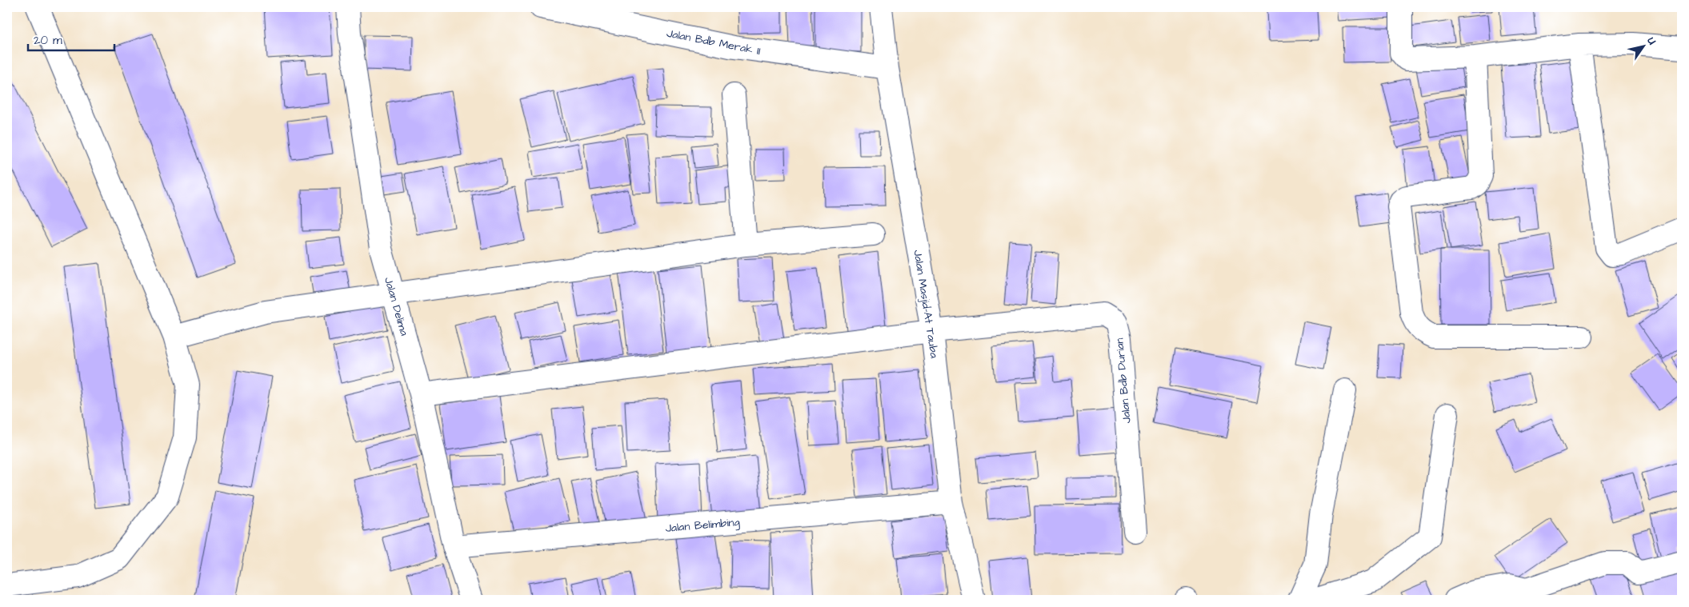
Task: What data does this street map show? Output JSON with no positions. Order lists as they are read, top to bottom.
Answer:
{
  "streets": {
    "street": [
      "Jalan Bdb Merak II",
      "Jalan Masjid-At Tauba",
      "Jalan Delima",
      "Jalan Bdb Durian",
      "Jalan Belimbing"
    ]
  },
  "crossings": [
    ["Jalan Bdb Merak II", "Jalan Masjid-At Tauba"],
    ["Jalan Masjid-At Tauba", "Jalan Bdb Durian"],
    ["Jalan Masjid-At Tauba", "Jalan Belimbing"],
    ["Jalan Delima", "Jalan Belimbing"]
  ],
  "scale_bar": "20 m",
  "north": "top right"
}
